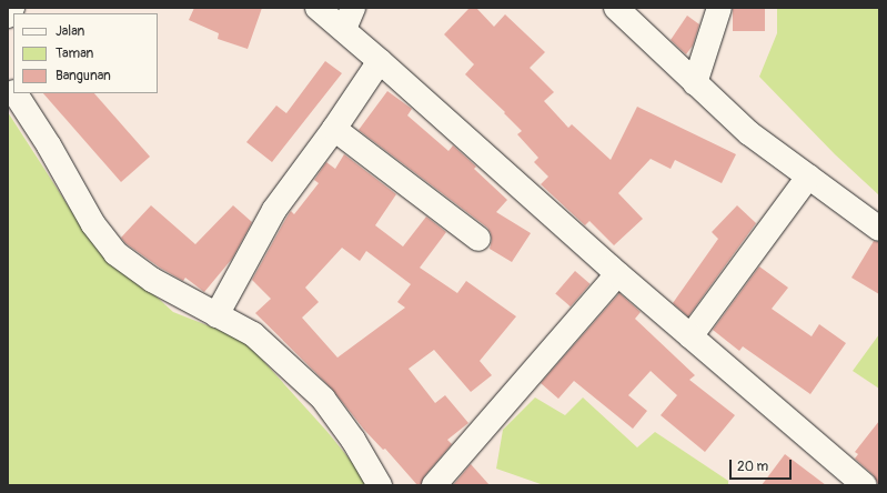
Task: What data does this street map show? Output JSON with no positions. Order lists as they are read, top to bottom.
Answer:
{
  "legend": ["Jalan", "Taman", "Bangunan"],
  "scale_bar": "20 m"
}
